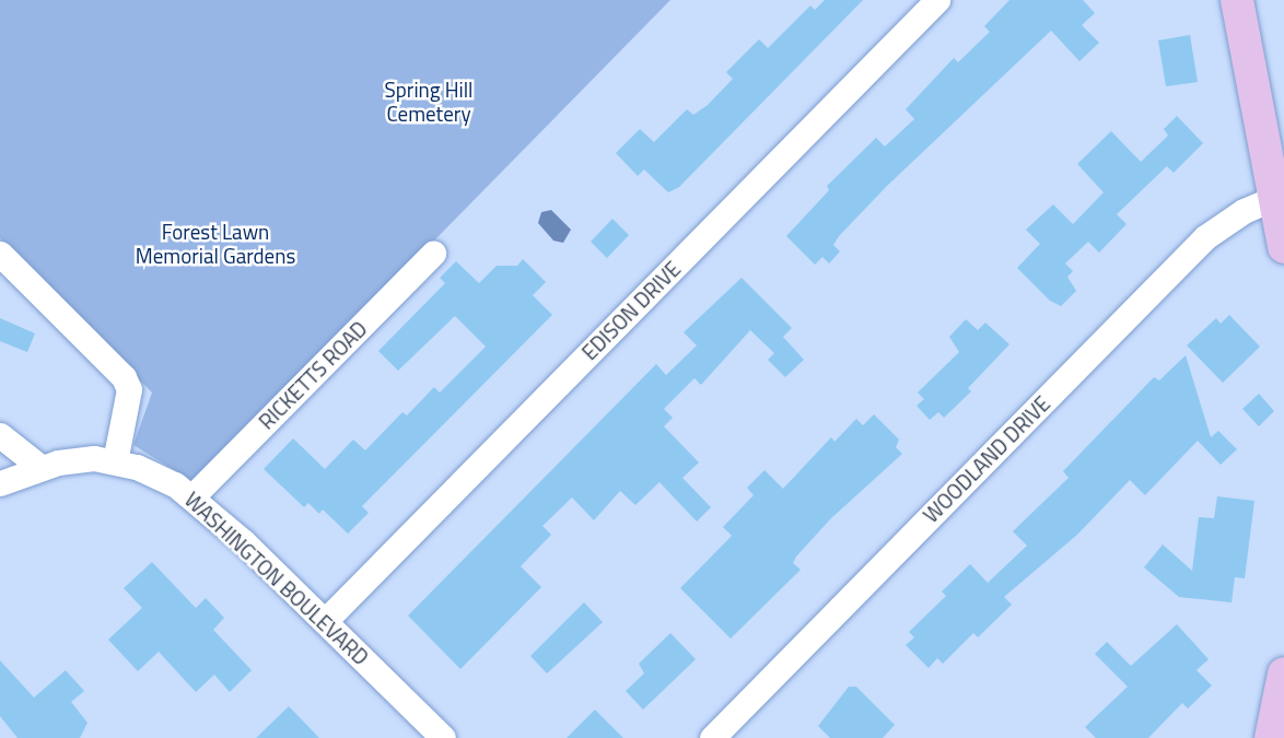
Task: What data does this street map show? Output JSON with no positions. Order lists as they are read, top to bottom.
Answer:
{
  "streets": {
    "street": [
      "EDISON DRIVE",
      "RICKETTS ROAD",
      "WOODLAND DRIVE",
      "WASHINGTON BOULEVARD"
    ]
  },
  "crossings": [
    ["EDISON DRIVE", "WASHINGTON BOULEVARD"],
    ["RICKETTS ROAD", "WASHINGTON BOULEVARD"]
  ],
  "parks": ["Spring Hill Cemetery", "Forest Lawn Memorial Gardens"]
}
